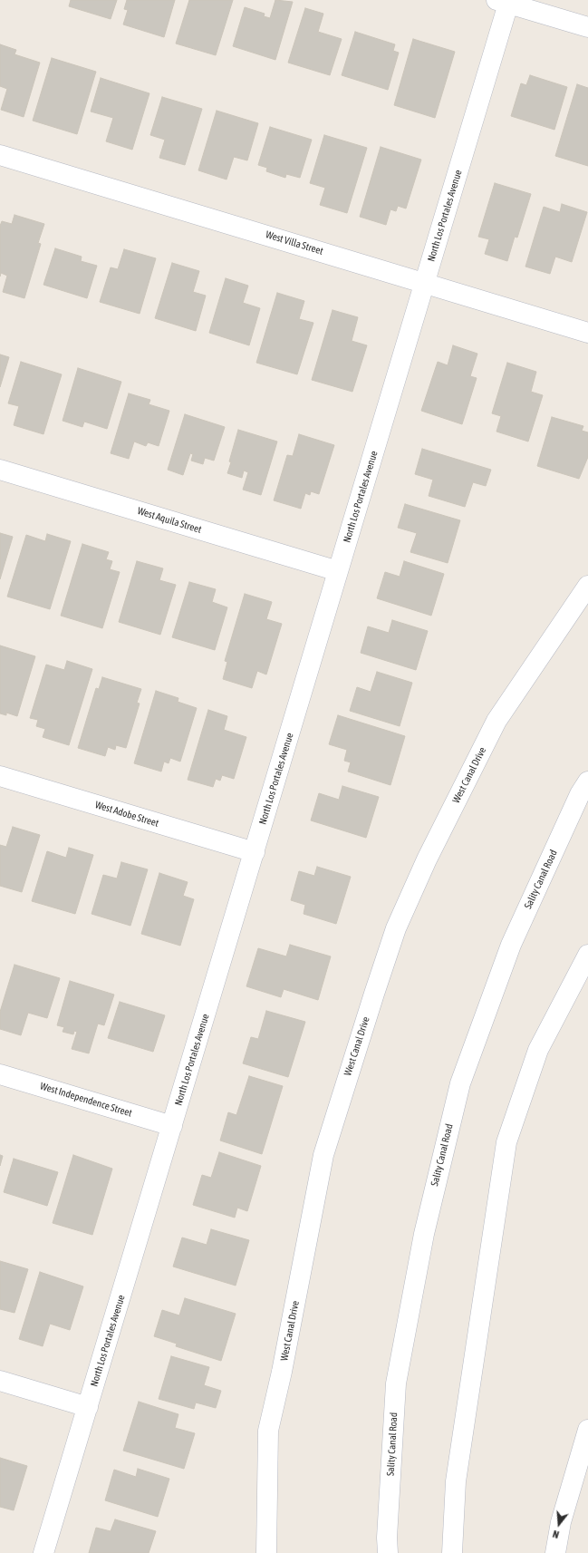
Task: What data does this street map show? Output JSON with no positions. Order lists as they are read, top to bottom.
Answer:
{
  "streets": {
    "street": [
      "North Los Portales Avenue",
      "West Villa Street",
      "West Aquila Street",
      "West Canal Drive",
      "West Adobe Street",
      "Sality Canal Road",
      "West Independence Street"
    ]
  },
  "crossings": [
    ["North Los Portales Avenue", "West Villa Street"],
    ["North Los Portales Avenue", "West Aquila Street"],
    ["North Los Portales Avenue", "West Adobe Street"],
    ["North Los Portales Avenue", "West Independence Street"]
  ],
  "north": "bottom"
}
